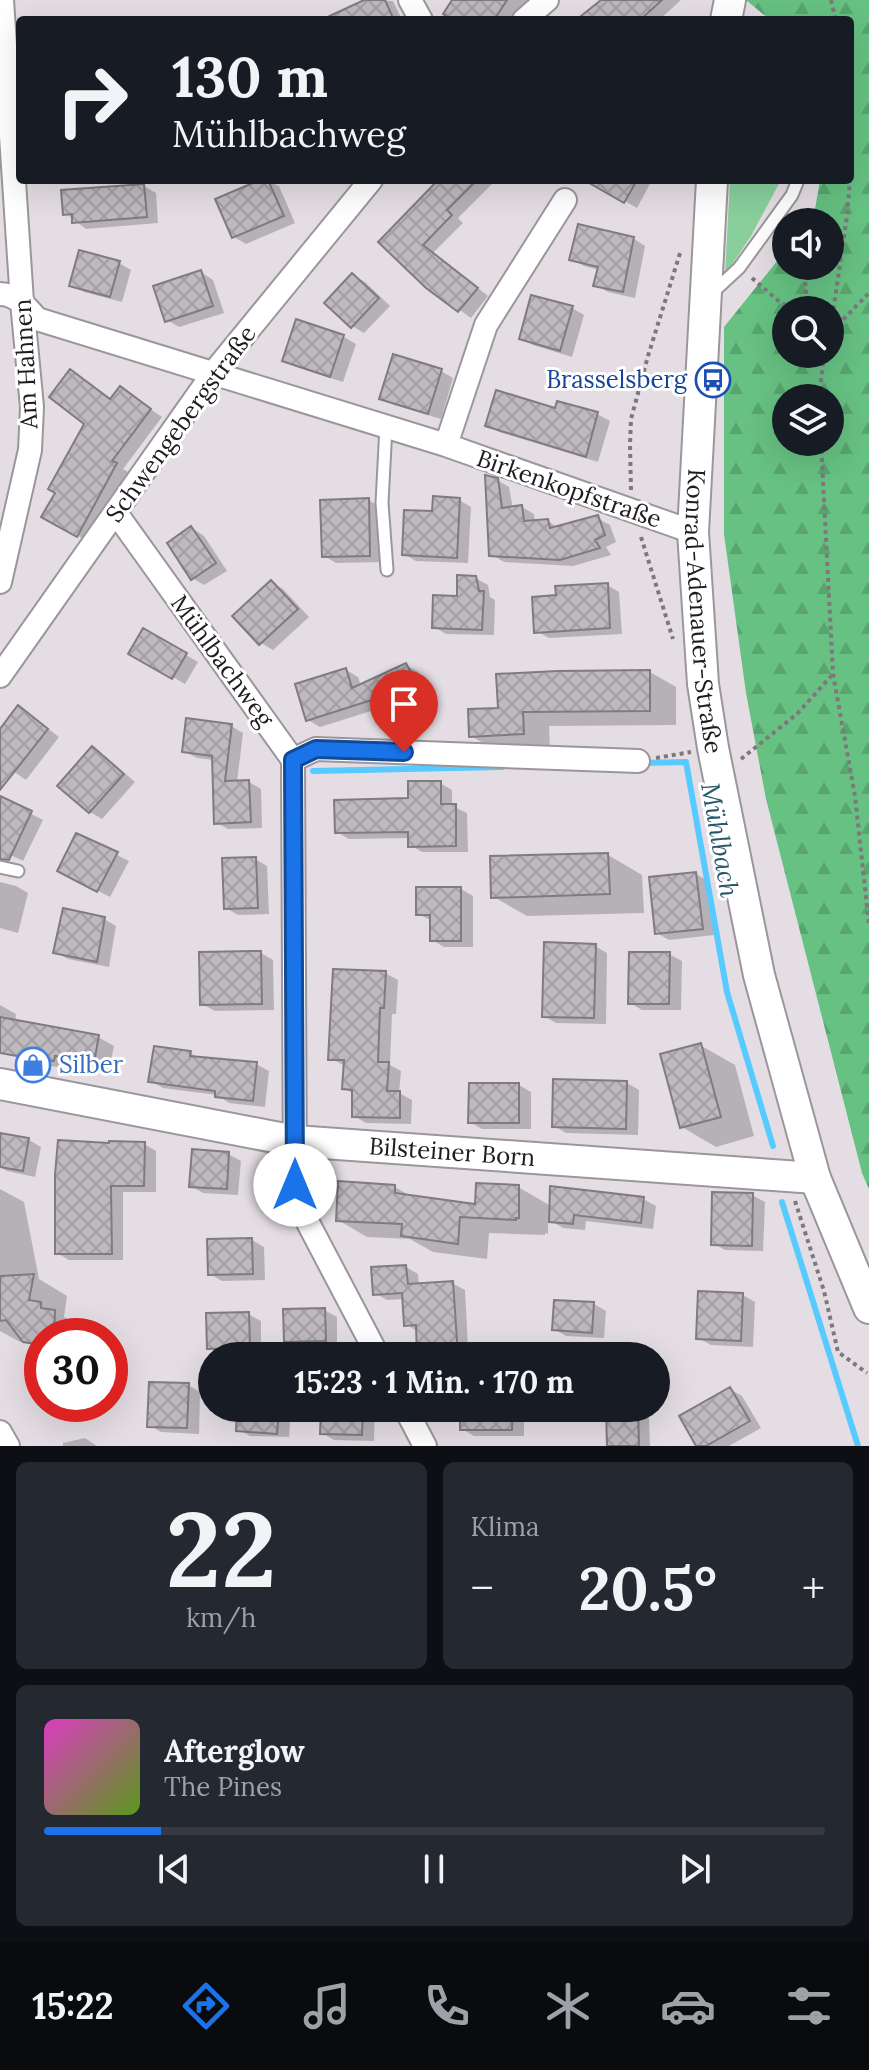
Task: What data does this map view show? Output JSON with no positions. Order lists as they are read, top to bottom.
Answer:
{
  "streets": {
    "main road": ["Konrad-Adenauer-Straße", "Bilsteiner Born"],
    "street": [
      "Am Hahnen",
      "Schwengebergstraße",
      "Birkenkopfstraße",
      "Mühlbachweg"
    ]
  },
  "crossings": [
    ["Am Hahnen", "Birkenkopfstraße"],
    ["Schwengebergstraße", "Birkenkopfstraße"],
    ["Schwengebergstraße", "Mühlbachweg"],
    ["Birkenkopfstraße", "Konrad-Adenauer-Straße"],
    ["Konrad-Adenauer-Straße", "Bilsteiner Born"]
  ],
  "water": ["Mühlbach"],
  "places": {
    "bus stop": ["Brasselsberg"],
    "shop": ["Silber"]
  },
  "page": {
    "turn": ["130 m", "Mühlbachweg"],
    "limit": "30",
    "trip": "15:23 · 1 Min. · 170 m",
    "tile": [
      ["22", "km/h"],
      "Klima"
    ],
    "heat": ["−", "20.5°", "+"],
    "song": ["Afterglow", "The Pines"],
    "tabs": "15:22"
  }
}
